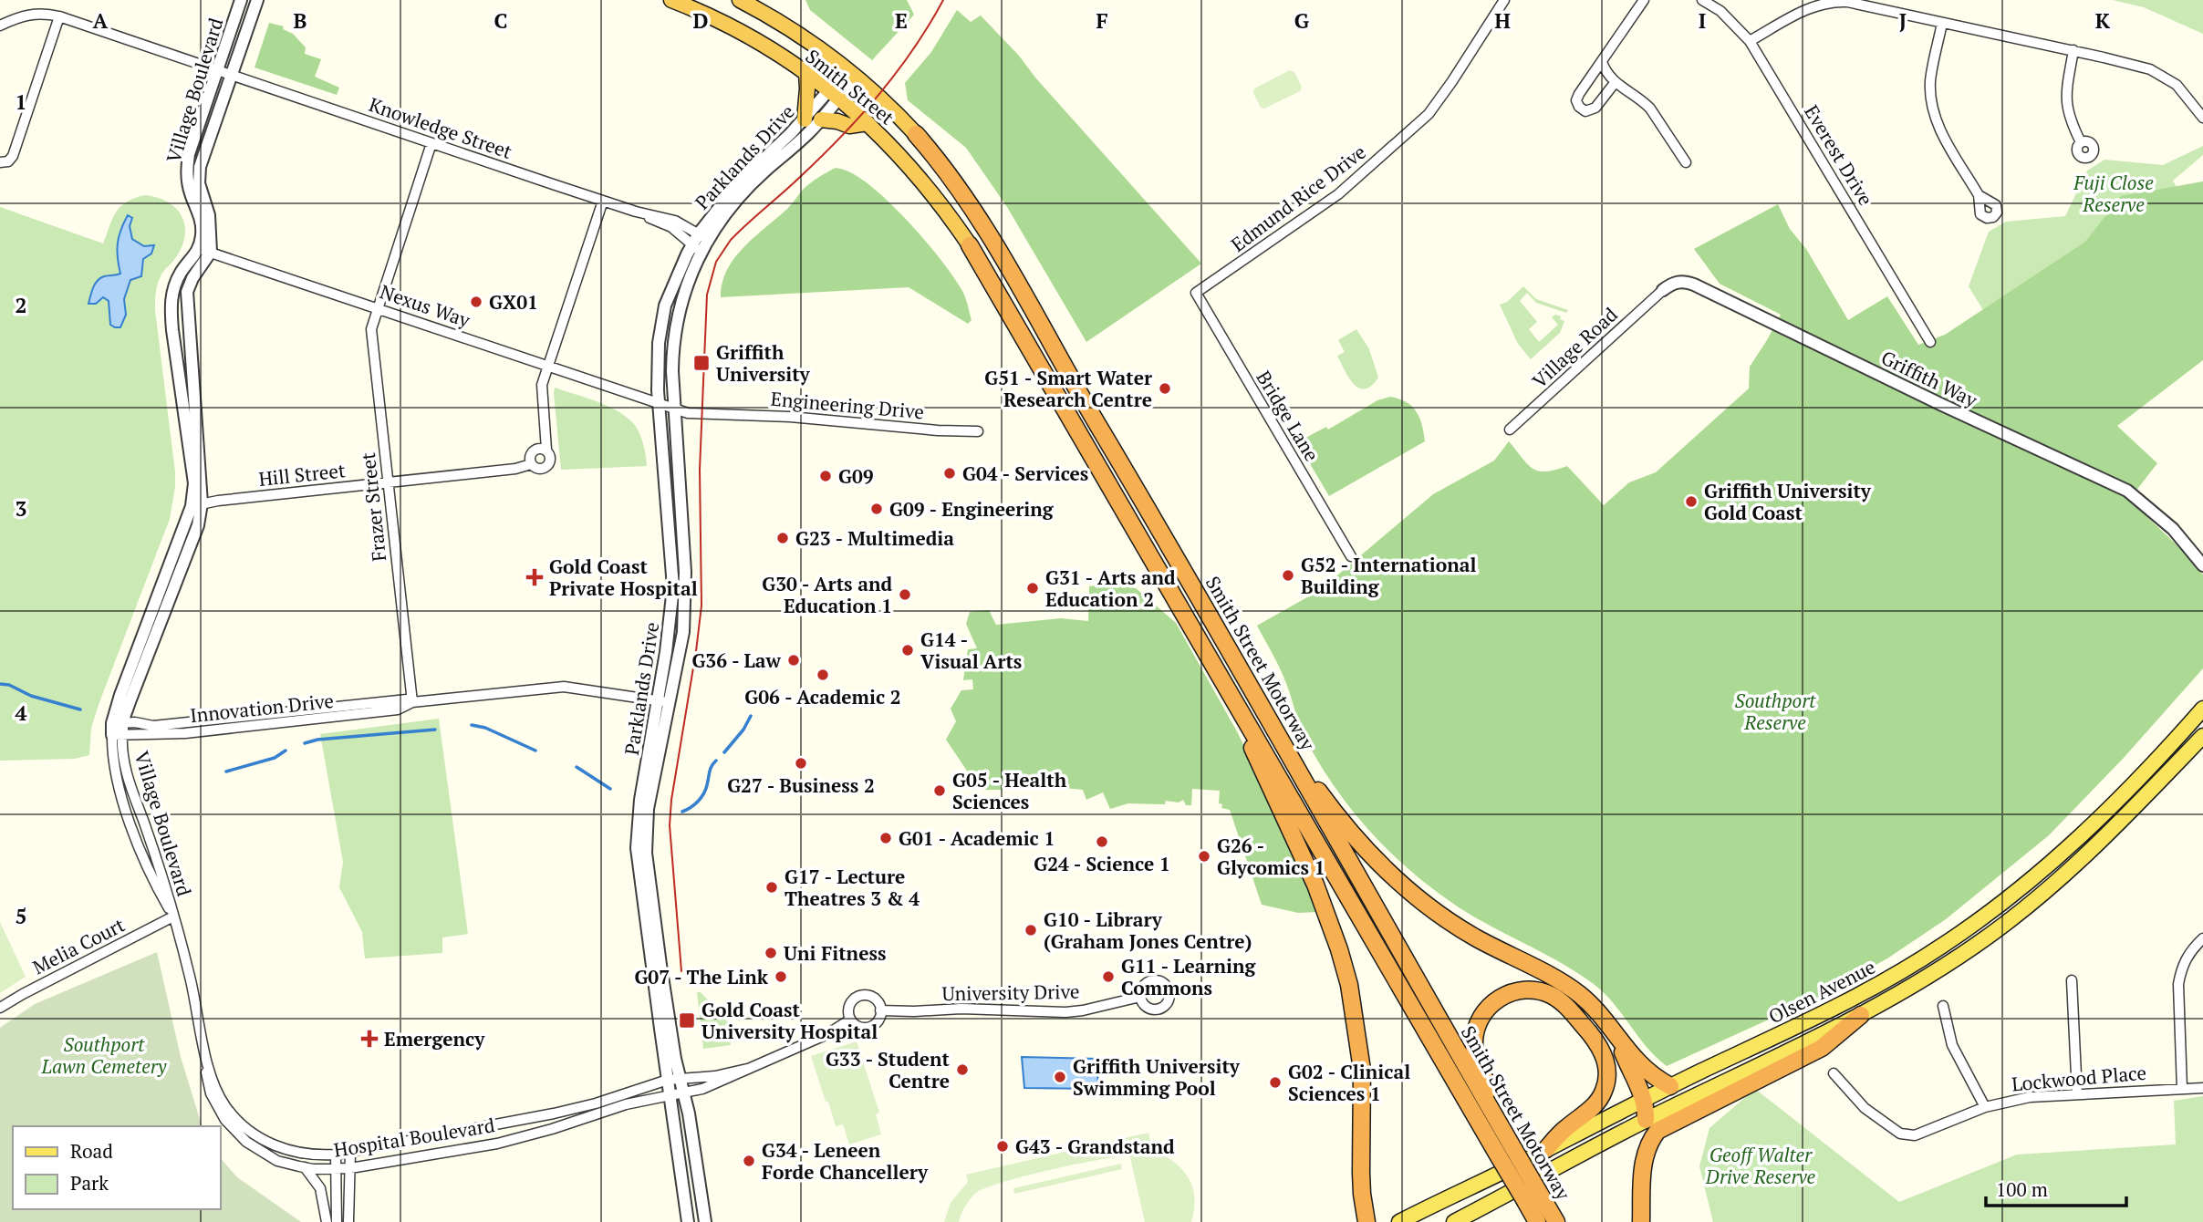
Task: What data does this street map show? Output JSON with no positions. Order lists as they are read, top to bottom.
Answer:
{
  "streets": {
    "highway": ["Smith Street", "Smith Street Motorway"],
    "main road": ["Olsen Avenue"],
    "street": [
      "Village Boulevard",
      "Knowledge Street",
      "Everest Drive",
      "Parklands Drive",
      "Edmund Rice Drive",
      "Nexus Way",
      "Village Road",
      "Griffith Way",
      "Engineering Drive",
      "Bridge Lane",
      "Hill Street",
      "Frazer Street",
      "Innovation Drive",
      "Melia Court",
      "University Drive",
      "Lockwood Place",
      "Hospital Boulevard"
    ]
  },
  "crossings": [
    ["Smith Street", "Parklands Drive"],
    ["Smith Street", "Smith Street Motorway"],
    ["Village Boulevard", "Knowledge Street"],
    ["Village Boulevard", "Nexus Way"],
    ["Village Boulevard", "Hill Street"],
    ["Village Boulevard", "Innovation Drive"],
    ["Village Boulevard", "Melia Court"],
    ["Village Boulevard", "Hospital Boulevard"],
    ["Knowledge Street", "Parklands Drive"],
    ["Knowledge Street", "Frazer Street"],
    ["Parklands Drive", "Nexus Way"],
    ["Parklands Drive", "Engineering Drive"],
    ["Parklands Drive", "Innovation Drive"],
    ["Parklands Drive", "Hospital Boulevard"],
    ["Edmund Rice Drive", "Bridge Lane"],
    ["Nexus Way", "Engineering Drive"],
    ["Nexus Way", "Frazer Street"],
    ["Village Road", "Griffith Way"],
    ["Hill Street", "Frazer Street"],
    ["Frazer Street", "Innovation Drive"],
    ["Melia Court", "Hospital Boulevard"]
  ],
  "parks": [
    "Fuji Close Reserve",
    "Southport Reserve",
    "Southport Lawn Cemetery",
    "Geoff Walter Drive Reserve"
  ],
  "places": {
    "other": [
      "GX01",
      "G51 - Smart Water Research Centre",
      "G04 - Services",
      "G09",
      "Griffith University Gold Coast",
      "G09 - Engineering",
      "G23 - Multimedia",
      "G52 - International Building",
      "G31 - Arts and Education 2",
      "G30 - Arts and Education 1",
      "G14 - Visual Arts",
      "G36 - Law",
      "G06 - Academic 2",
      "G27 - Business 2",
      "G05 - Health Sciences",
      "G01 - Academic 1",
      "G24 - Science 1",
      "G26 - Glycomics 1",
      "G17 - Lecture Theatres 3 & 4",
      "G10 - Library (Graham Jones Centre)",
      "Uni Fitness",
      "G07 - The Link",
      "G11 - Learning Commons",
      "G33 - Student Centre",
      "Griffith University Swimming Pool",
      "G02 - Clinical Sciences 1",
      "G43 - Grandstand",
      "G34 - Leneen Forde Chancellery"
    ],
    "transit": ["Griffith University", "Gold Coast University Hospital"],
    "health": ["Gold Coast Private Hospital", "Emergency"]
  },
  "legend": ["Road", "Park"],
  "scale_bar": "100 m",
  "grid": {
    "columns": [
      "A",
      "B",
      "C",
      "D",
      "E",
      "F",
      "G",
      "H",
      "I",
      "J",
      "K"
    ],
    "rows": [
      "1",
      "2",
      "3",
      "4",
      "5"
    ]
  }
}
